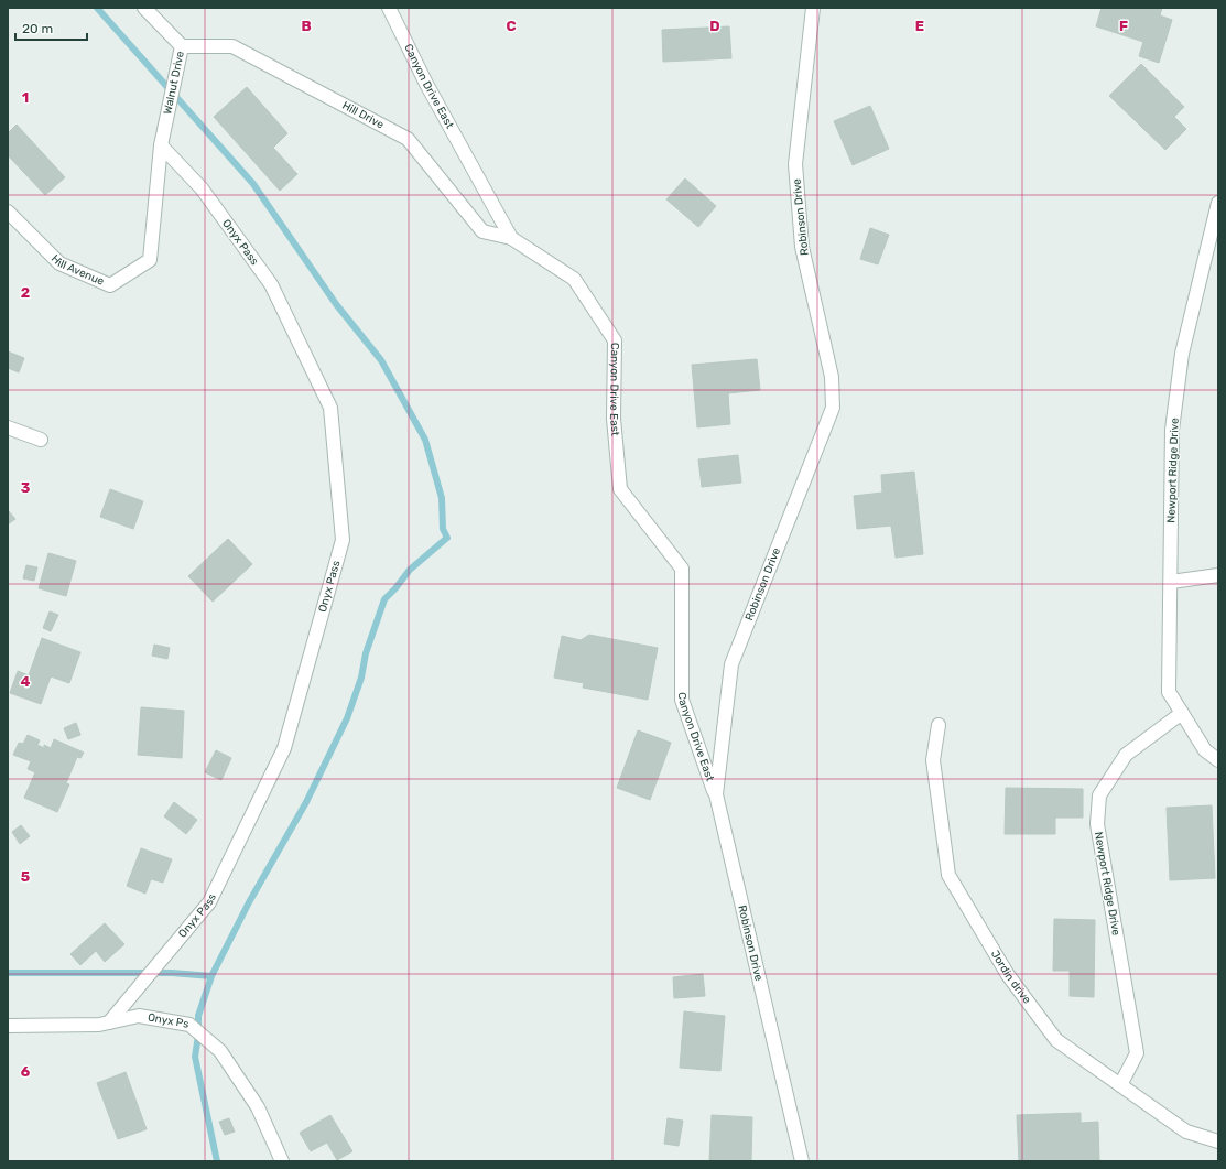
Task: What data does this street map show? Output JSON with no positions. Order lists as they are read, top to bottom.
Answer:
{
  "streets": {
    "street": [
      "Walnut Drive",
      "Canyon Drive East",
      "Hill Drive",
      "Robinson Drive",
      "Onyx Pass",
      "Hill Avenue",
      "Newport Ridge Drive",
      "Jordin drive",
      "Onyx Ps"
    ]
  },
  "crossings": [
    ["Walnut Drive", "Hill Drive"],
    ["Walnut Drive", "Onyx Pass"],
    ["Walnut Drive", "Hill Avenue"],
    ["Canyon Drive East", "Hill Drive"],
    ["Canyon Drive East", "Robinson Drive"],
    ["Onyx Pass", "Hill Avenue"],
    ["Onyx Pass", "Onyx Ps"],
    ["Newport Ridge Drive", "Jordin drive"]
  ],
  "scale_bar": "20 m",
  "grid": {
    "columns": [
      "B",
      "C",
      "D",
      "E",
      "F"
    ],
    "rows": [
      "1",
      "2",
      "3",
      "4",
      "5",
      "6"
    ]
  }
}
